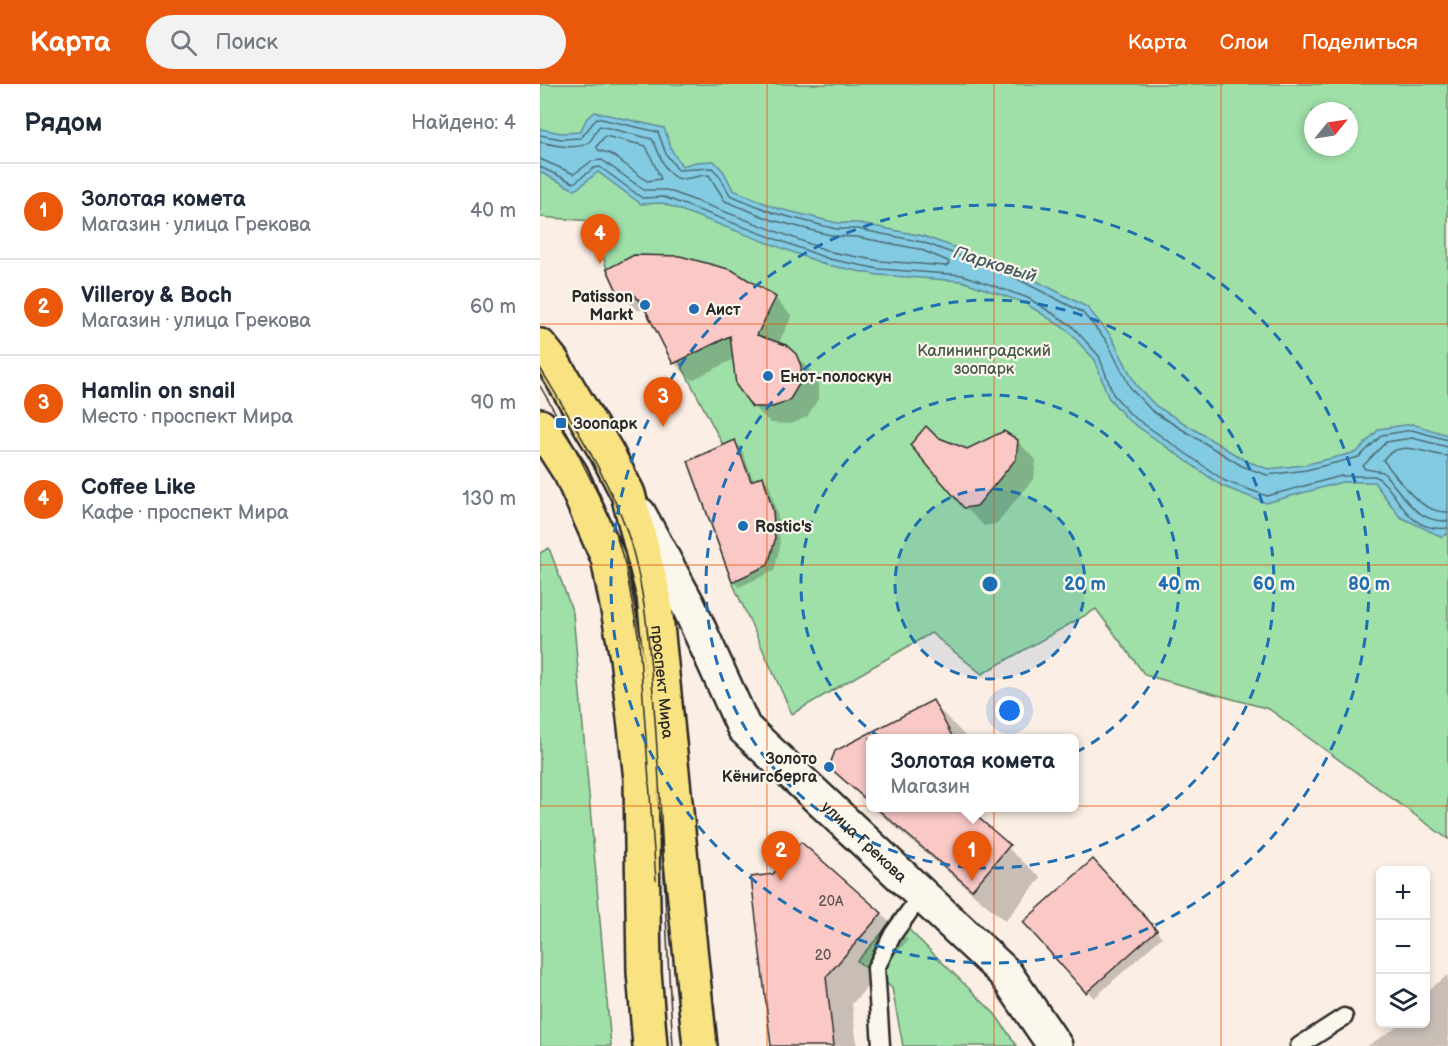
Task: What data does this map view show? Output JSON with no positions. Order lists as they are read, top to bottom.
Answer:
{
  "streets": {
    "main road": ["проспект Мира"],
    "street": ["улица Грекова"]
  },
  "crossings": [
    ["проспект Мира", "улица Грекова"]
  ],
  "water": ["Парковый"],
  "parks": ["Калининградский зоопарк"],
  "places": {
    "other": [
      "Patisson Markt",
      "Аист",
      "Енот-полоскун",
      "Rostic's",
      "Золото Кёнигсберга"
    ],
    "transit": ["Зоопарк"]
  },
  "house_numbers": ["20А", "20"],
  "north": "top right",
  "page": {
    "header": "Карта",
    "search": "Поиск",
    "nav": ["Карта", "Слои", "Поделиться"],
    "heading": ["Рядом", "Найдено: 4"],
    "list": [
      {
        "mark": "1",
        "name": "Золотая комета",
        "note": "Магазин · улица Грекова",
        "value": "40 m"
      },
      {
        "mark": "2",
        "name": "Villeroy & Boch",
        "note": "Магазин · улица Грекова",
        "value": "60 m"
      },
      {
        "mark": "3",
        "name": "Hamlin on snail",
        "note": "Место · проспект Мира",
        "value": "90 m"
      },
      {
        "mark": "4",
        "name": "Coffee Like",
        "note": "Кафе · проспект Мира",
        "value": "130 m"
      }
    ],
    "pins": [
      "4",
      "3",
      "1",
      "2"
    ],
    "popup": ["Золотая комета", "Магазин"],
    "map_buttons": ["+", "−"]
  },
  "rings": [
    "20 m",
    "40 m",
    "60 m",
    "80 m"
  ]
}
